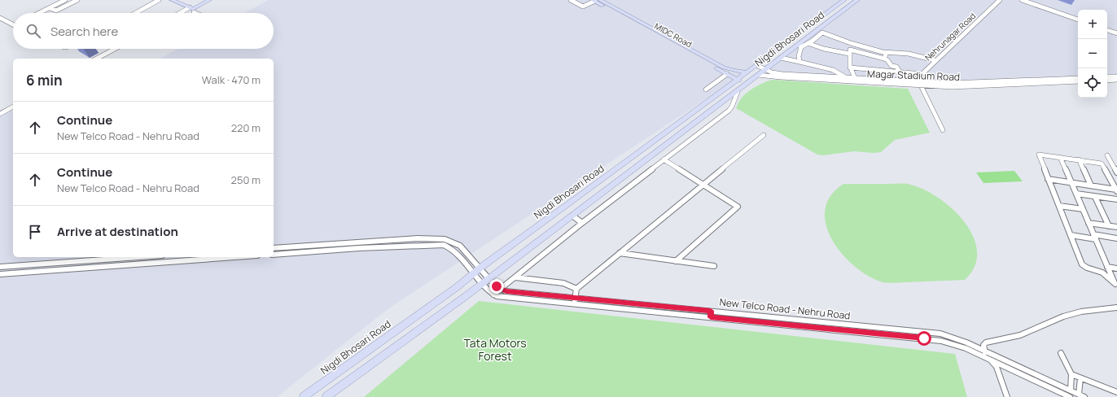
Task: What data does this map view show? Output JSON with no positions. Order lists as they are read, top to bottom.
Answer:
{
  "streets": {
    "main road": ["MIDC Road", "Nigdi Bhosari Road", "Magar Stadium Road"],
    "street": ["Nehrunagar Road", "New Telco Road - Nehru Road"]
  },
  "crossings": [
    ["MIDC Road", "Nigdi Bhosari Road"],
    ["MIDC Road", "Magar Stadium Road"],
    ["Nehrunagar Road", "Magar Stadium Road"],
    ["Nigdi Bhosari Road", "Magar Stadium Road"],
    ["Nigdi Bhosari Road", "New Telco Road - Nehru Road"]
  ],
  "parks": ["Tata Motors Forest"],
  "page": {
    "map_buttons": ["+", "−"],
    "search": "Search here",
    "heading": ["6 min", "Walk · 470 m"],
    "list": [
      ["Continue", "New Telco Road - Nehru Road", "220 m"],
      ["Continue", "New Telco Road - Nehru Road", "250 m"],
      "Arrive at destination"
    ]
  }
}
